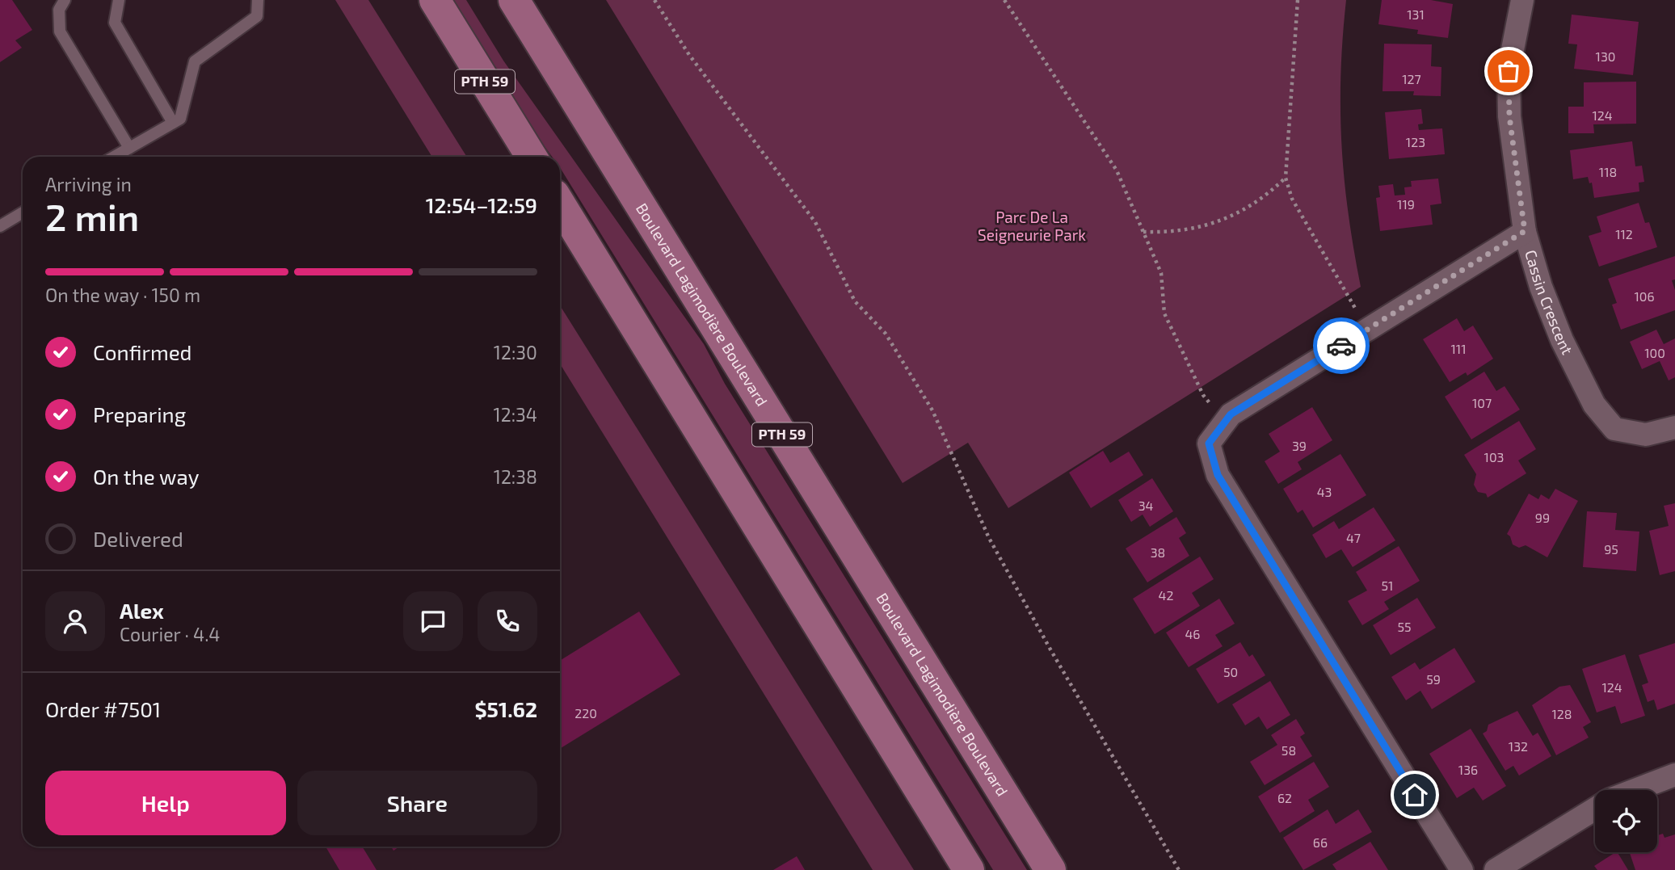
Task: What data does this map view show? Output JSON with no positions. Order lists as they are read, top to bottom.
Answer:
{
  "streets": {
    "main road": ["PTH 59", "Boulevard Lagimodière Boulevard"],
    "street": ["Cassin Crescent"]
  },
  "parks": ["Parc De La Seigneurie Park"],
  "house_numbers": [
    "131",
    "130",
    "127",
    "124",
    "123",
    "118",
    "119",
    "112",
    "106",
    "111",
    "100",
    "107",
    "39",
    "103",
    "43",
    "34",
    "99",
    "47",
    "95",
    "38",
    "51",
    "42",
    "55",
    "46",
    "50",
    "59",
    "124",
    "220",
    "128",
    "132",
    "58",
    "136",
    "62",
    "66"
  ],
  "page": {
    "heading": ["2 min", "Arriving in", "12:54–12:59"],
    "panel": [
      "Alex",
      "Courier · 4.4",
      "Order #7501",
      "$51.62"
    ],
    "bar": "On the way · 150 m",
    "list": [
      ["Confirmed", "12:30"],
      ["Preparing", "12:34"],
      ["On the way", "12:38"],
      "Delivered"
    ],
    "buttons": ["Help", "Share"]
  }
}
